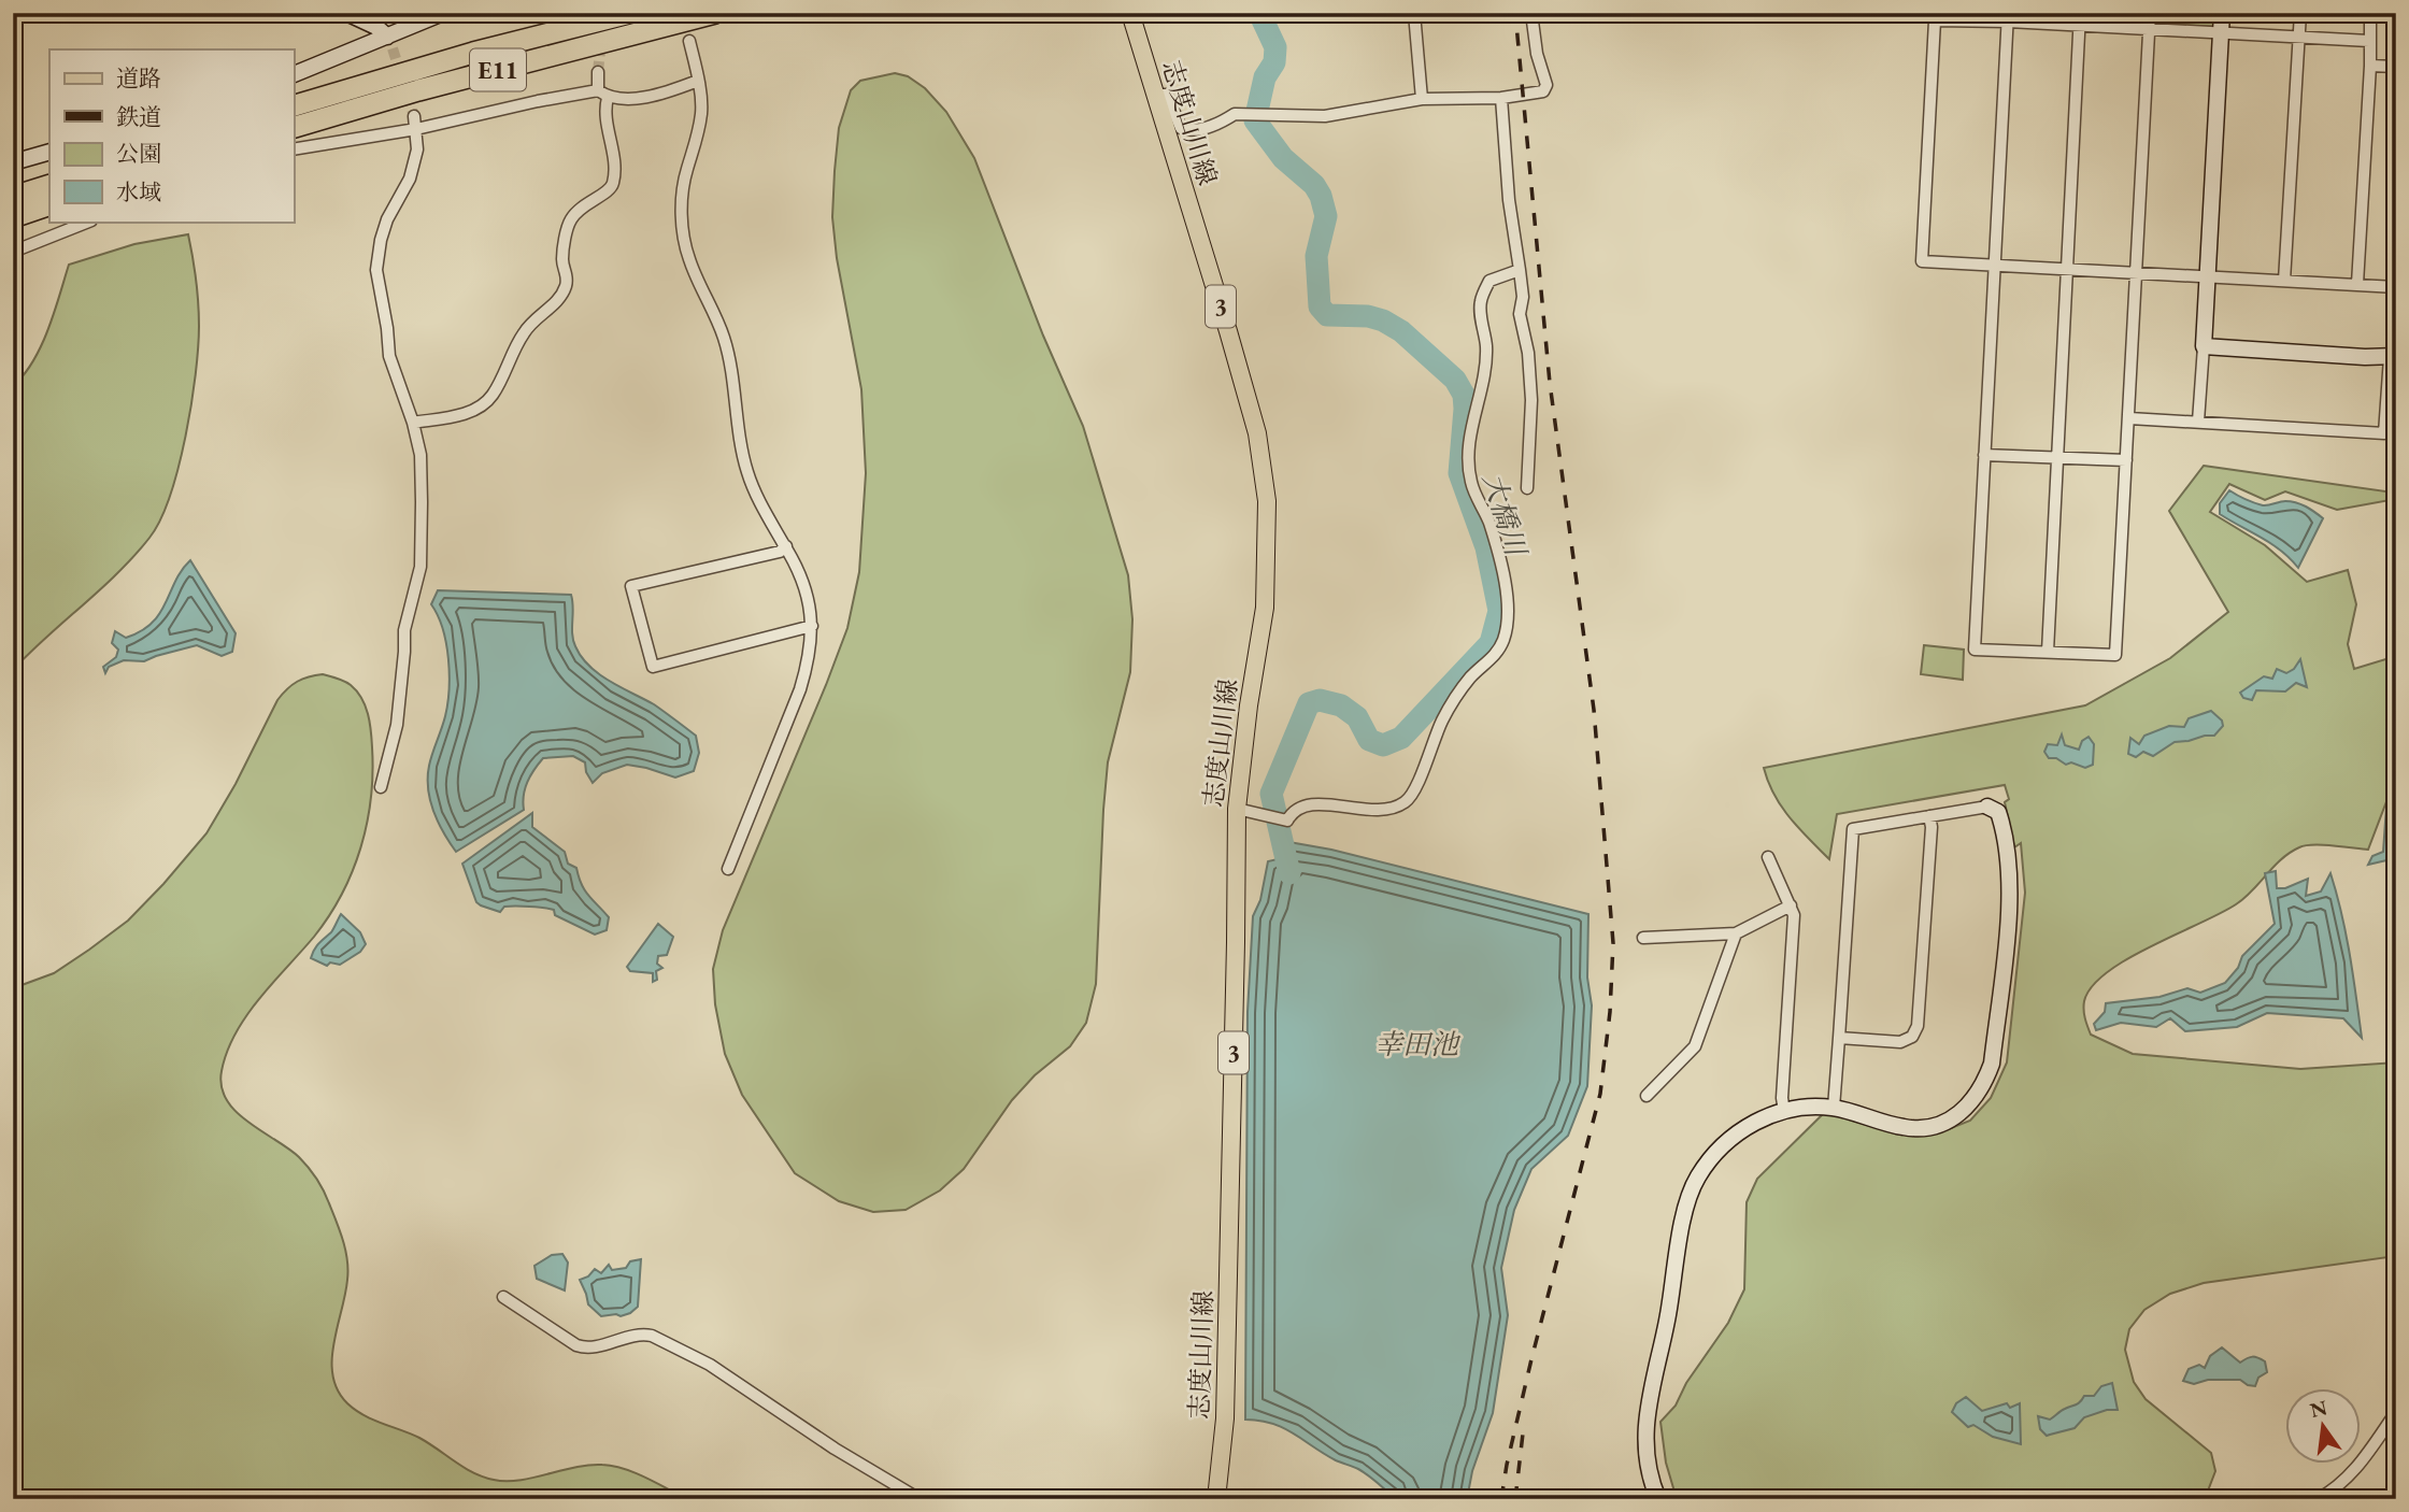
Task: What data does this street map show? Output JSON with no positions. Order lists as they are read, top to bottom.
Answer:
{
  "streets": {
    "highway": ["E11"],
    "main road": ["志度山川線", "3"]
  },
  "water": ["大橋川", "幸田池"],
  "legend": [
    "道路",
    "鉄道",
    "公園",
    "水域"
  ],
  "north": "top"
}
